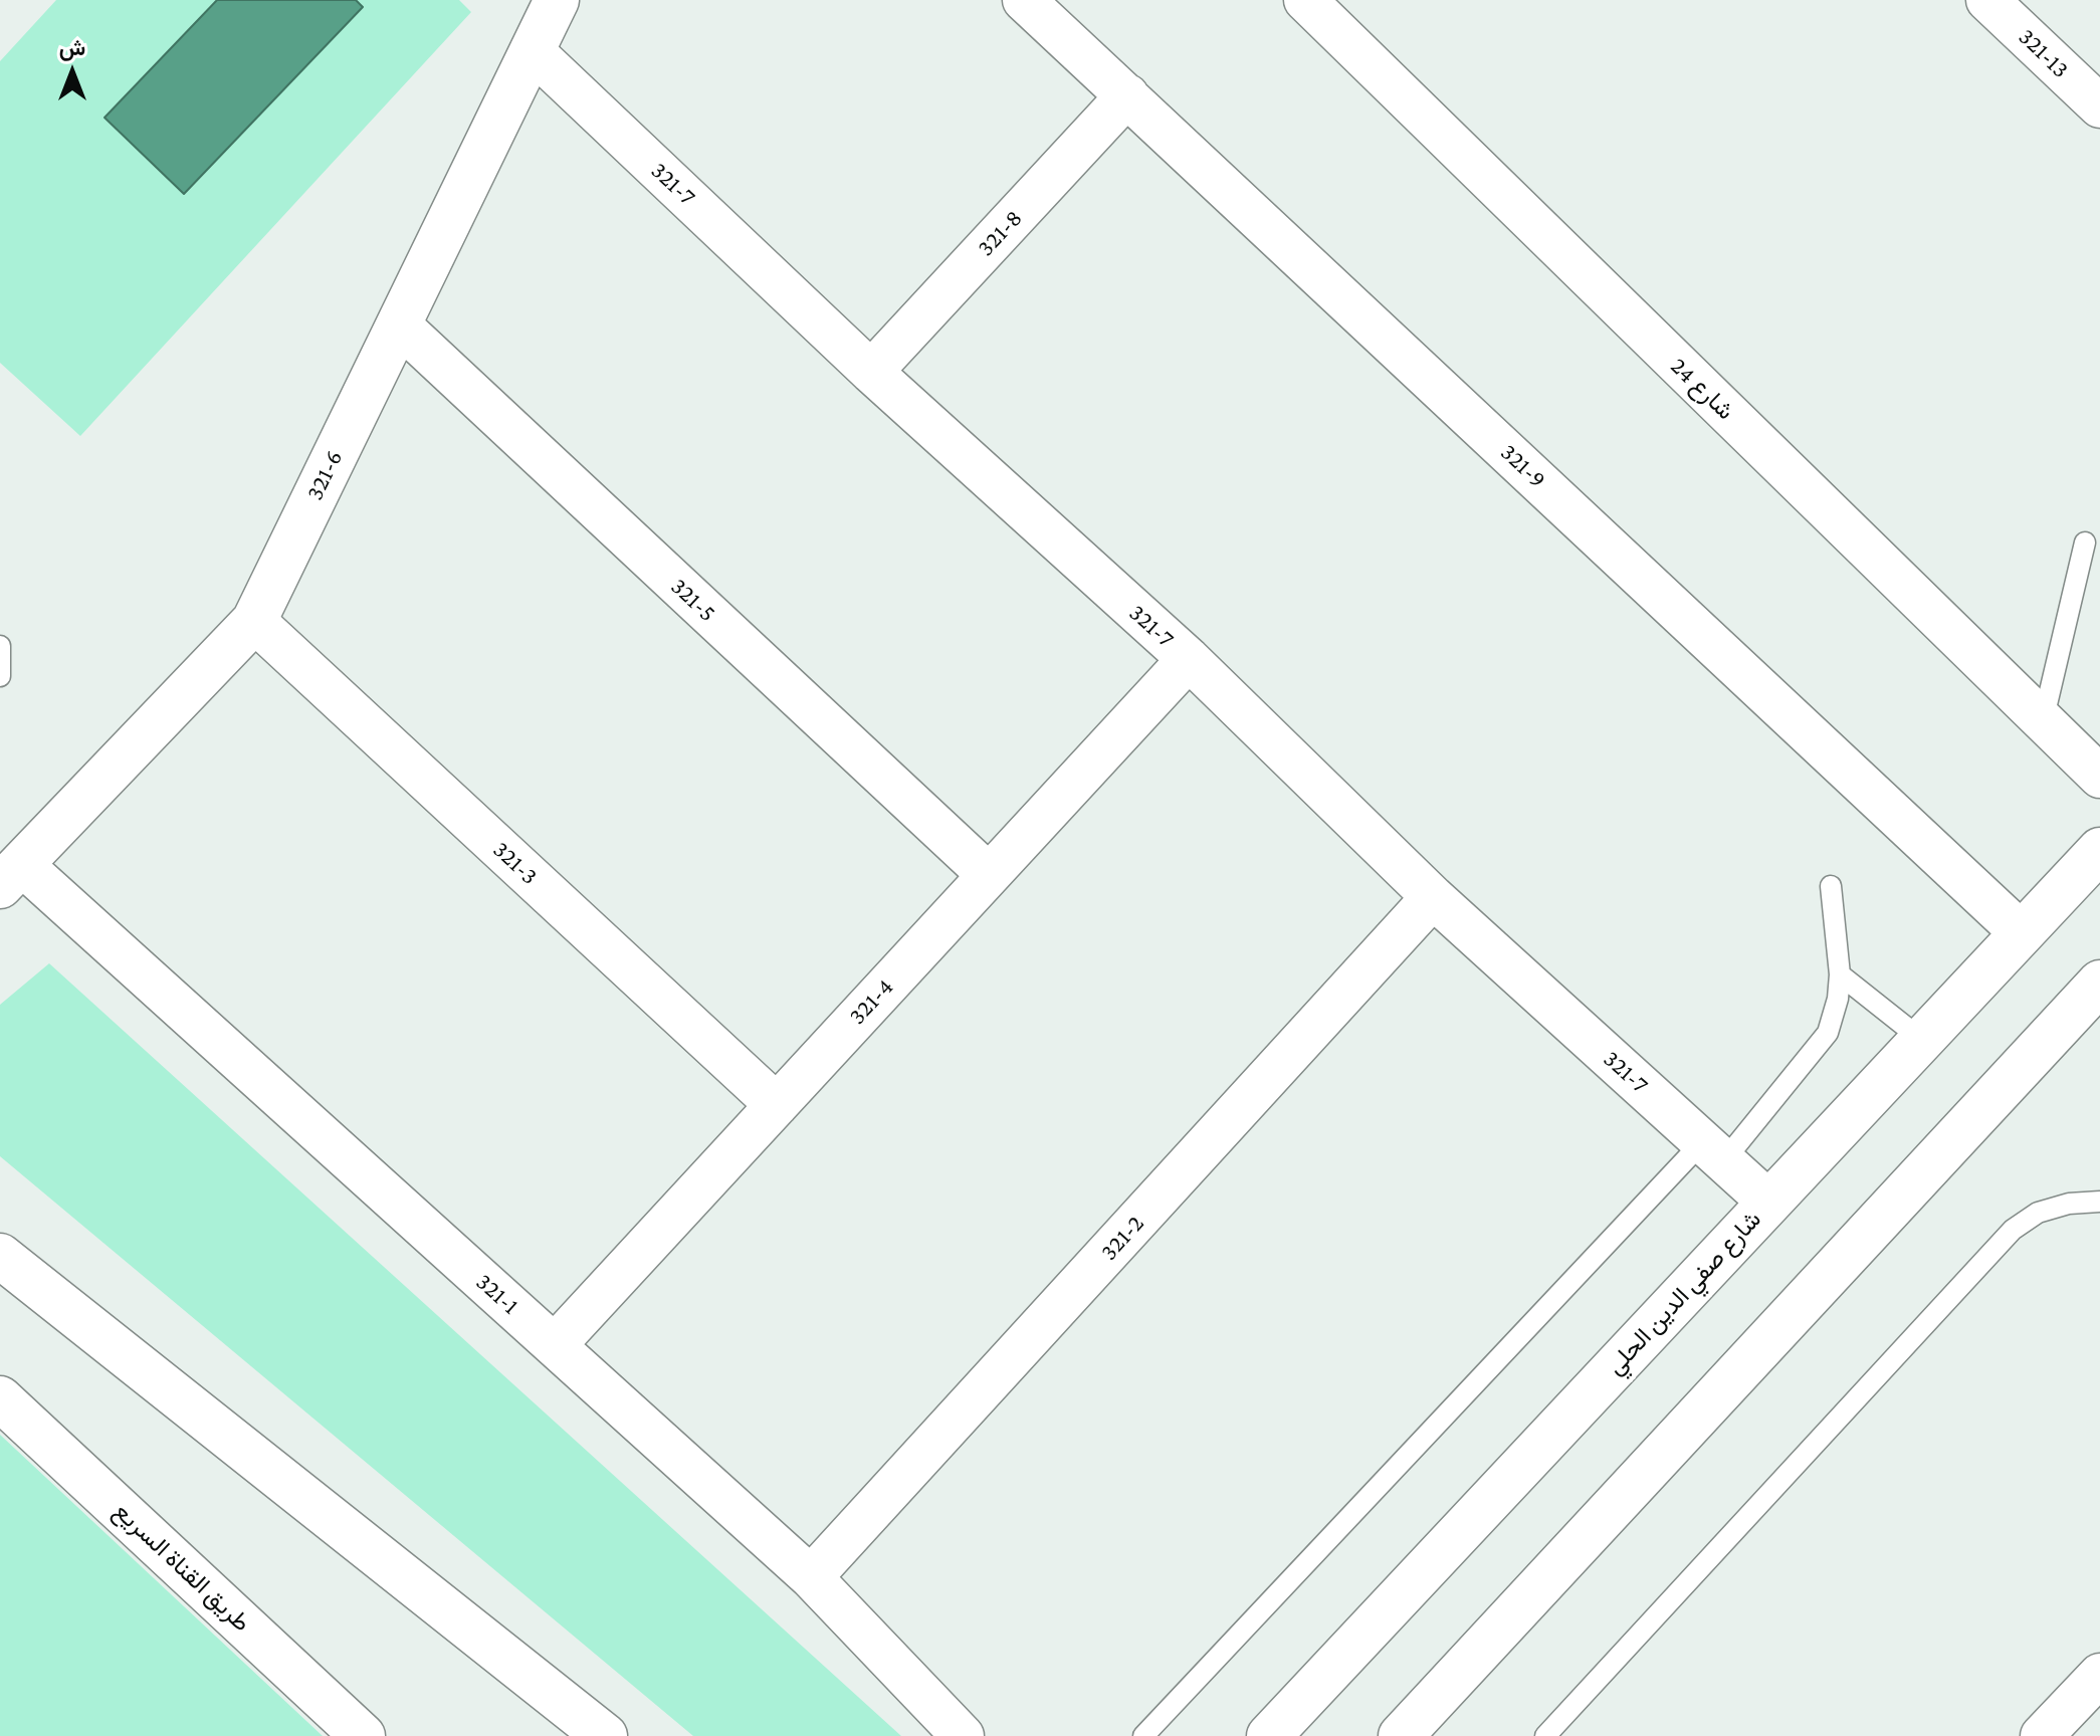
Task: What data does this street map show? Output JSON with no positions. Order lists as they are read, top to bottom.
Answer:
{
  "streets": {
    "main road": ["321-6", "شارع صفي الدين الحلي", "طريق القناة السريع"],
    "street": [
      "321-13",
      "321-7",
      "321-8",
      "شارع 24",
      "321-9",
      "321-5",
      "321-3",
      "321-4",
      "321-2",
      "321-1"
    ]
  },
  "crossings": [
    ["321-7", "321-8"],
    ["321-7", "321-6"],
    ["321-7", "321-4"],
    ["321-7", "321-2"],
    ["321-7", "شارع صفي الدين الحلي"],
    ["321-8", "321-9"],
    ["321-9", "شارع صفي الدين الحلي"],
    ["321-6", "321-5"],
    ["321-6", "321-3"],
    ["321-6", "321-1"],
    ["321-5", "321-4"],
    ["321-3", "321-4"],
    ["321-4", "321-1"],
    ["321-2", "321-1"]
  ],
  "north": "top"
}
